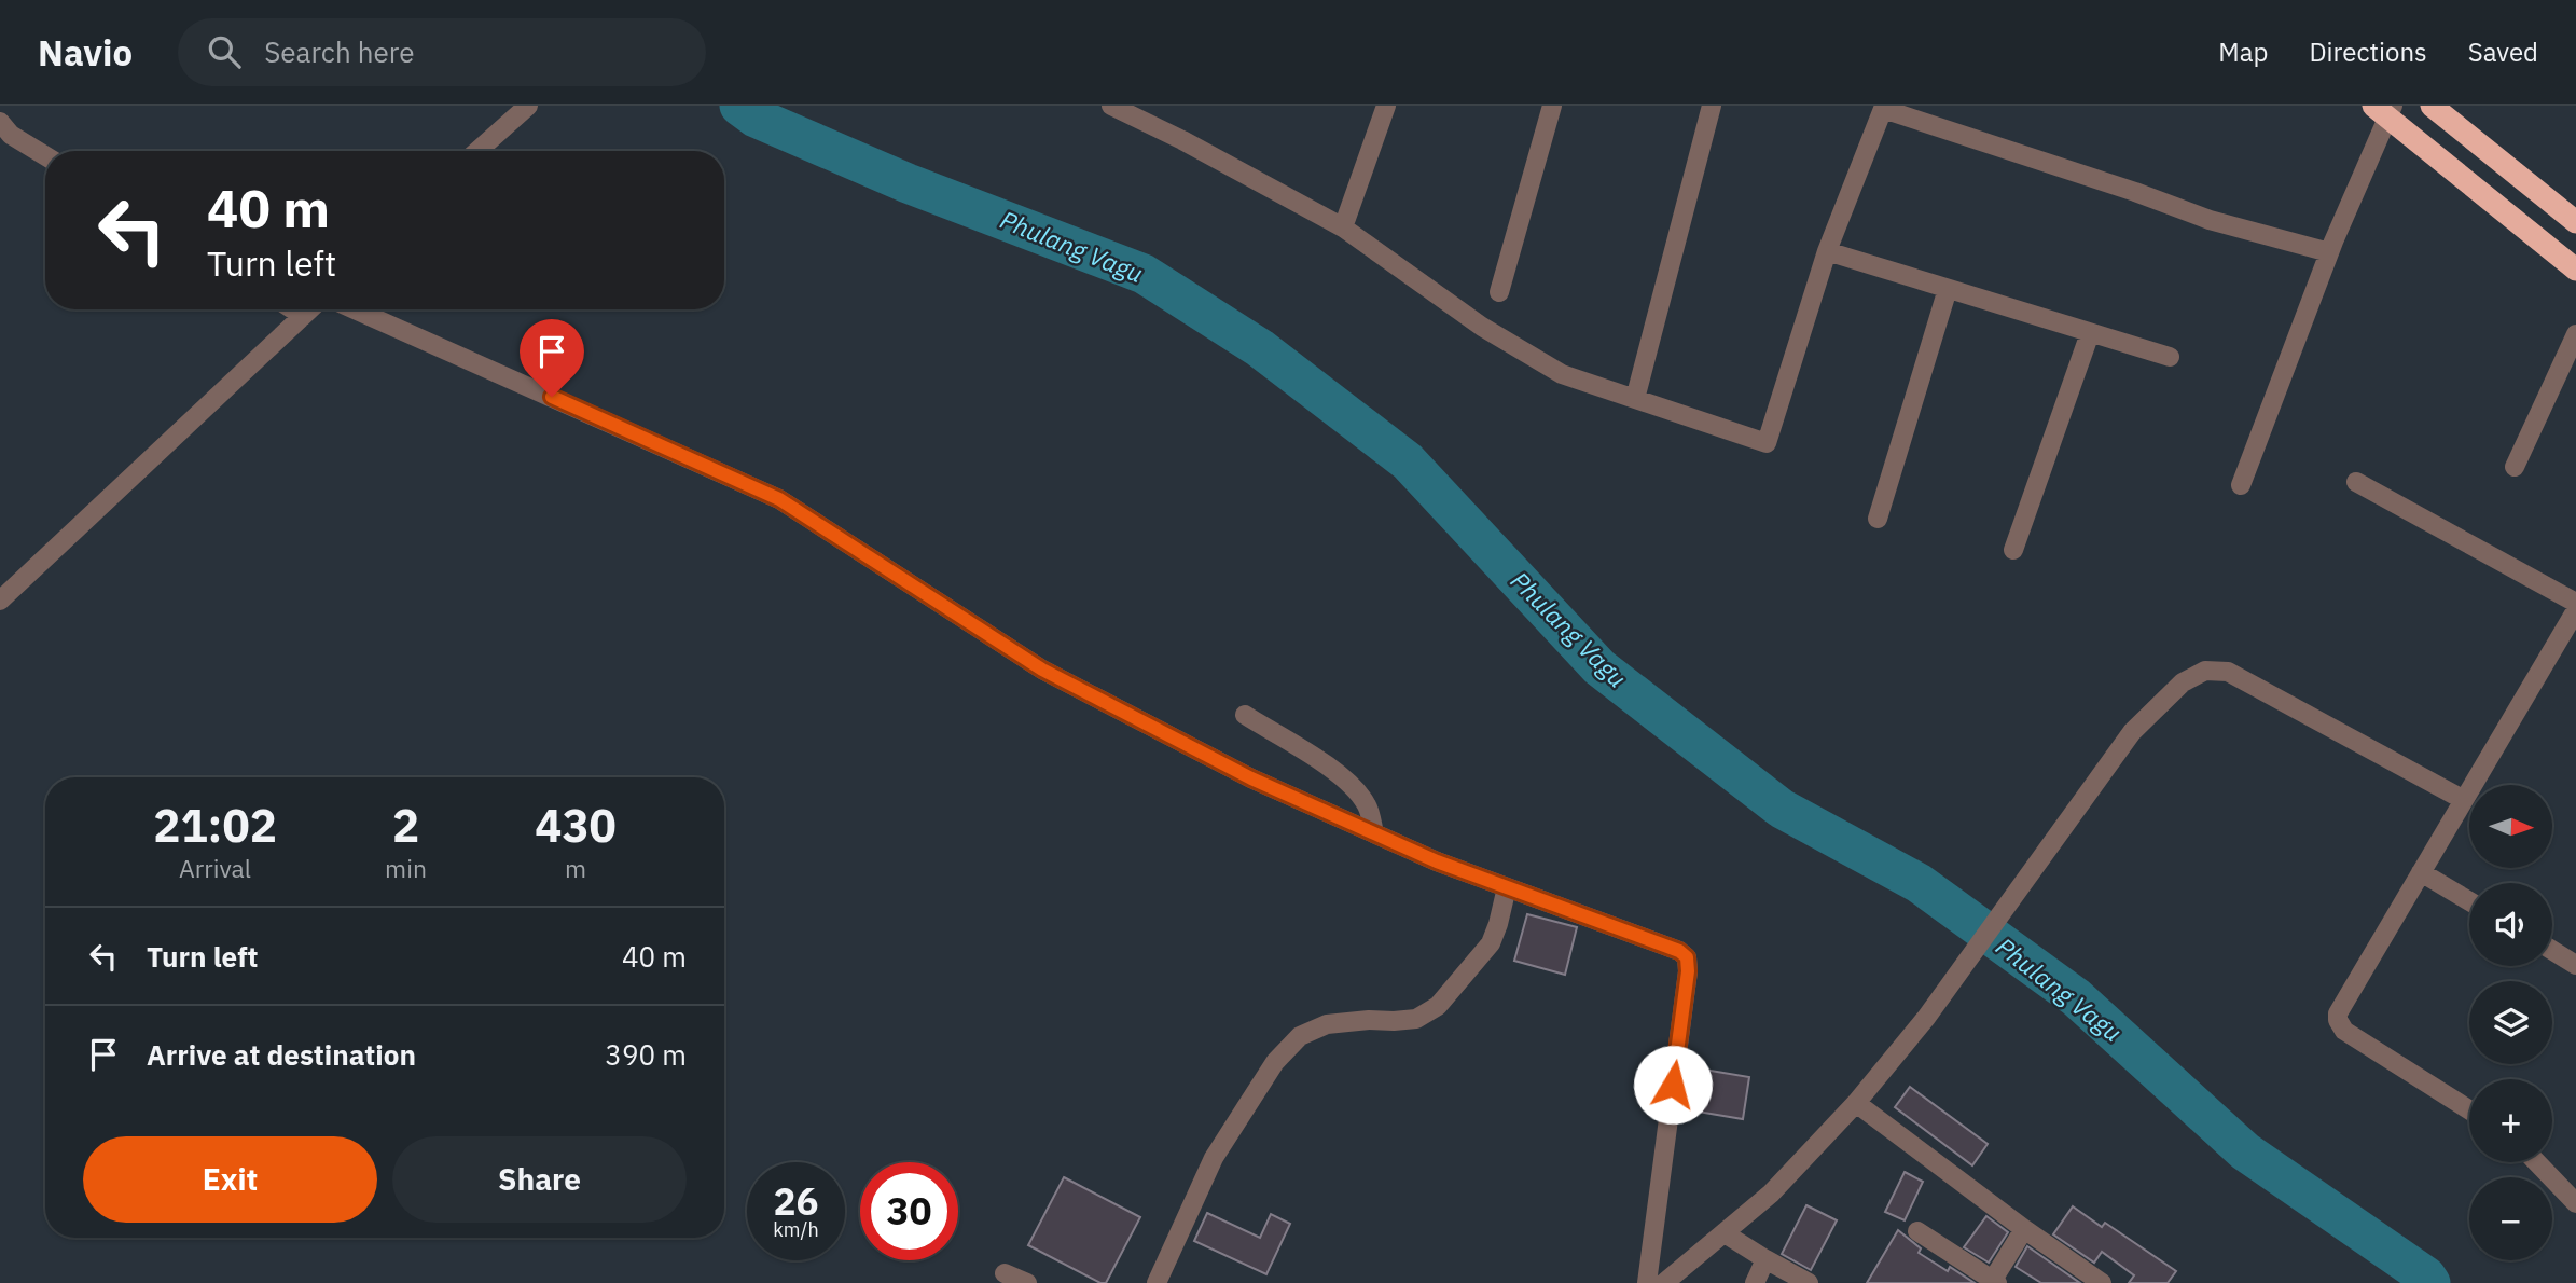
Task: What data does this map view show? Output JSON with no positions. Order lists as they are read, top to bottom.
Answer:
{
  "water": ["Phulang Vagu"],
  "north": "right",
  "page": {
    "header": "Navio",
    "search": "Search here",
    "nav": ["Map", "Directions", "Saved"],
    "turn": ["40 m", "Turn left"],
    "eta": [
      "21:02",
      "Arrival",
      "2",
      "min",
      "430",
      "m"
    ],
    "map_buttons": ["+", "−"],
    "list": [
      {
        "name": "Turn left",
        "value": "40 m"
      },
      {
        "name": "Arrive at destination",
        "value": "390 m"
      }
    ],
    "buttons": ["Exit", "Share"],
    "speed": "26 km/h",
    "limit": "30"
  }
}
